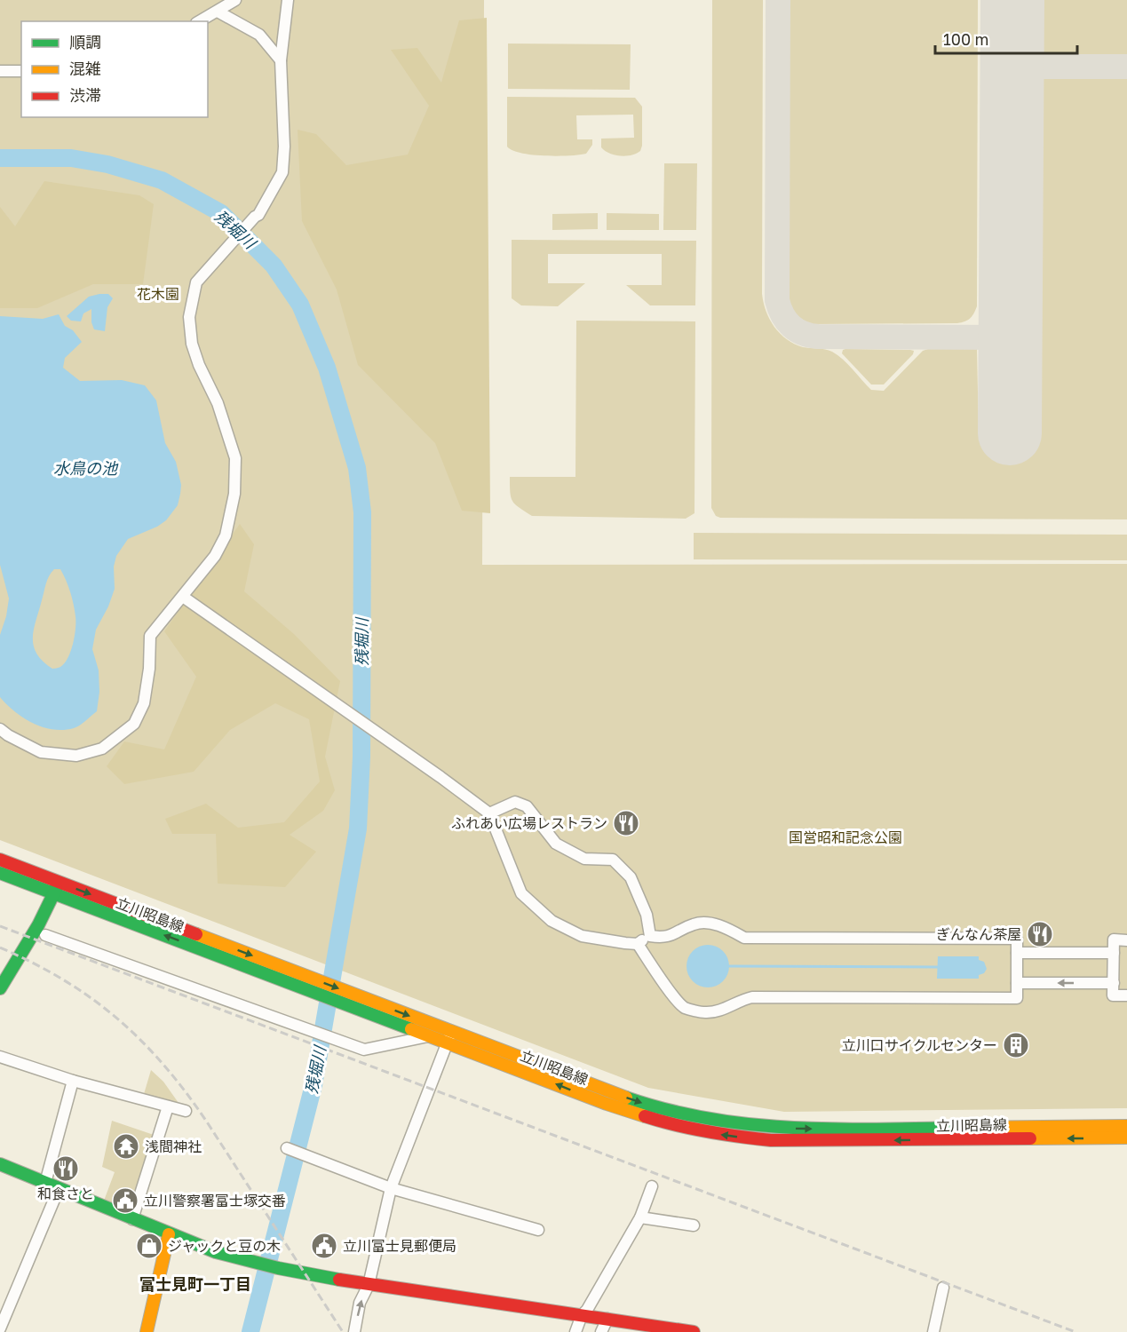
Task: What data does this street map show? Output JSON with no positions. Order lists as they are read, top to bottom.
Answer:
{
  "streets": {
    "main road": ["立川昭島線"]
  },
  "districts": ["富士見町一丁目"],
  "water": ["残堀川", "水鳥の池"],
  "parks": ["花木園", "国営昭和記念公園"],
  "places": {
    "restaurant": ["ふれあい広場レストラン", "ぎんなん茶屋", "和食さと"],
    "building": ["立川口サイクルセンター"],
    "temple": ["浅間神社"],
    "public building": ["立川警察署富士塚交番", "立川富士見郵便局"],
    "shop": ["ジャックと豆の木"]
  },
  "legend": ["順調", "混雑", "渋滞"],
  "scale_bar": "100 m"
}
